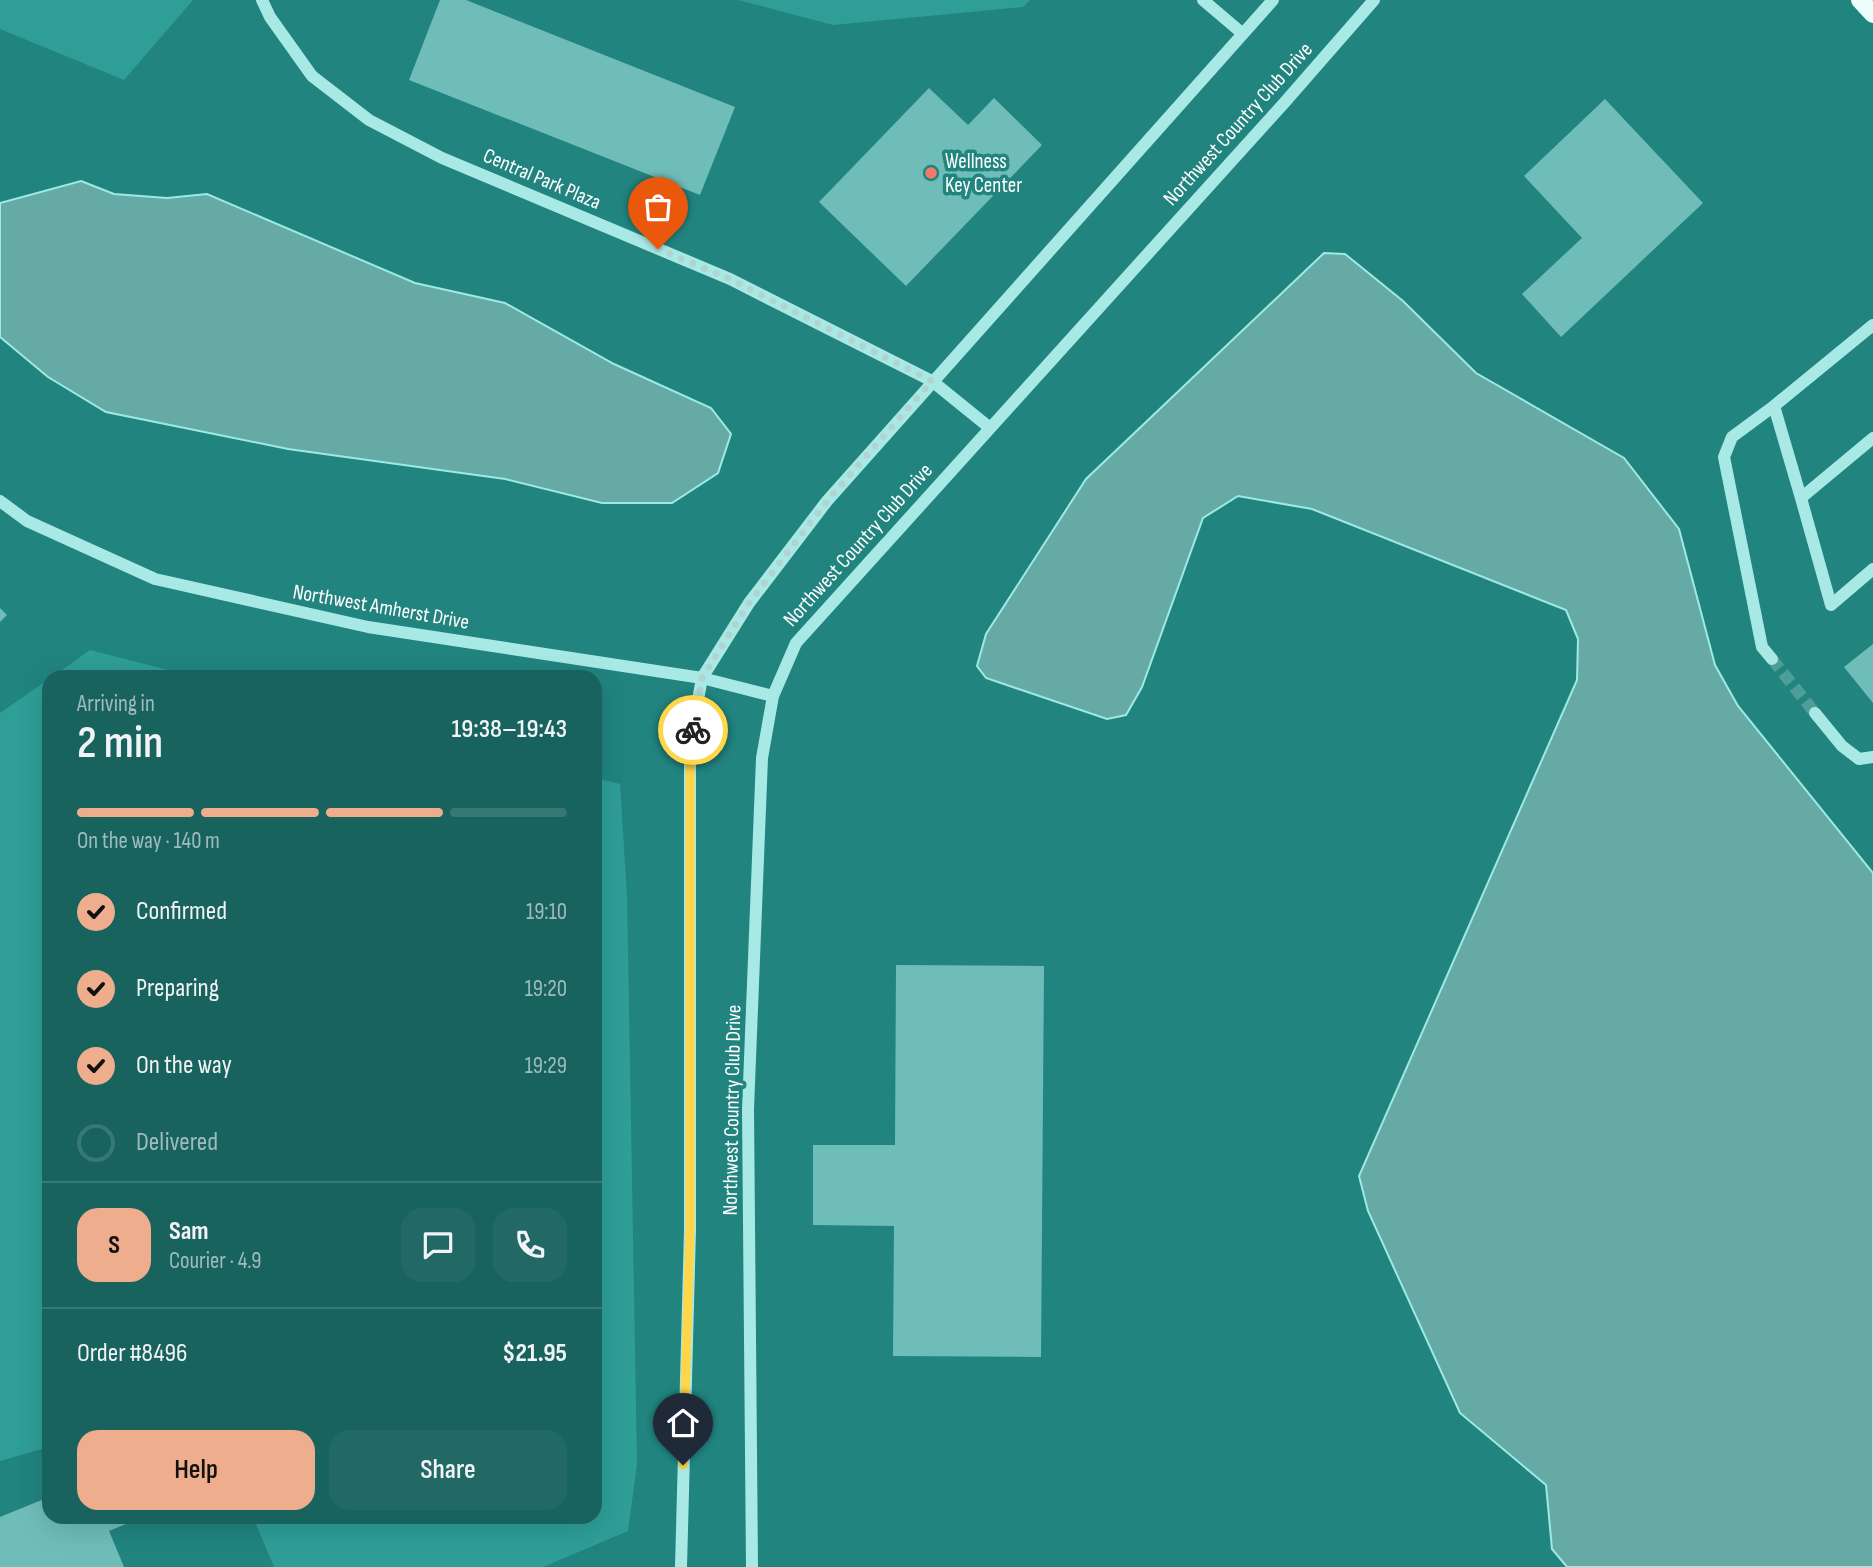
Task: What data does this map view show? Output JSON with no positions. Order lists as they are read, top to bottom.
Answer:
{
  "streets": {
    "street": ["Northwest Country Club Drive", "Central Park Plaza", "Northwest Amherst Drive"]
  },
  "crossings": [
    ["Northwest Country Club Drive", "Central Park Plaza"],
    ["Northwest Country Club Drive", "Northwest Amherst Drive"]
  ],
  "places": ["Wellness Key Center"],
  "page": {
    "heading": ["2 min", "Arriving in", "19:38–19:43"],
    "panel": [
      "Sam",
      "Courier · 4.9",
      "Order #8496",
      "$21.95"
    ],
    "bar": "On the way · 140 m",
    "list": [
      ["Confirmed", "19:10"],
      ["Preparing", "19:20"],
      ["On the way", "19:29"],
      "Delivered"
    ],
    "round": "S",
    "buttons": ["Help", "Share"]
  }
}
